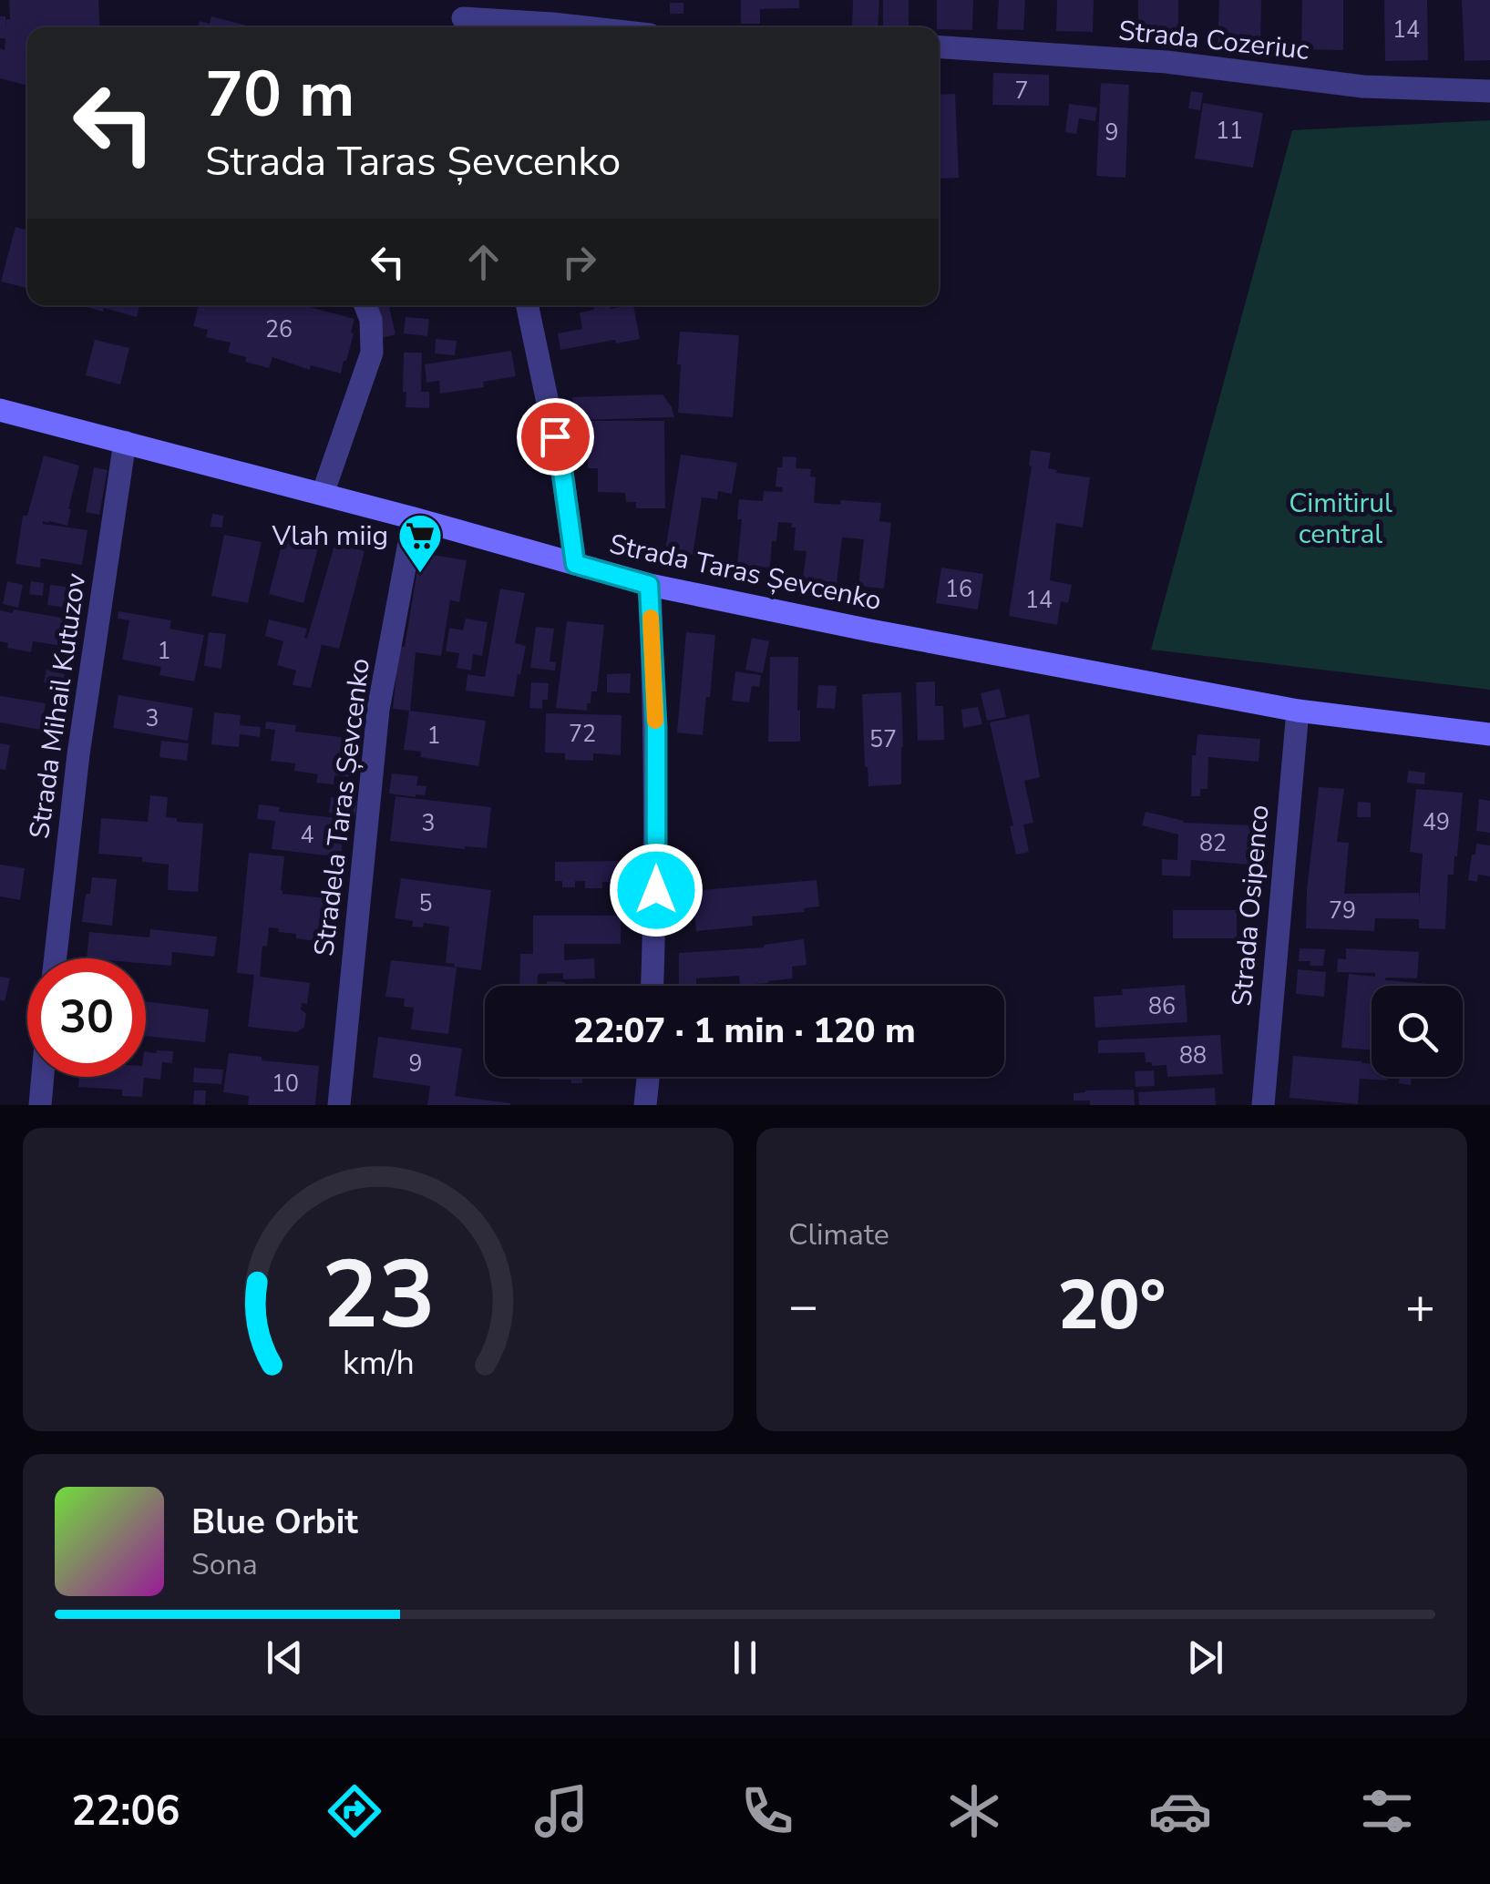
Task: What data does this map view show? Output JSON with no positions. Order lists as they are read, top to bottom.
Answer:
{
  "streets": {
    "main road": ["Strada Taras Șevcenko"],
    "street": [
      "Strada Cozeriuc",
      "Strada Mihail Kutuzov",
      "Stradela Taras Șevcenko",
      "Strada Osipenco"
    ]
  },
  "crossings": [
    ["Strada Taras Șevcenko", "Strada Mihail Kutuzov"],
    ["Strada Taras Șevcenko", "Stradela Taras Șevcenko"],
    ["Strada Taras Șevcenko", "Strada Osipenco"]
  ],
  "parks": ["Cimitirul central"],
  "places": {
    "supermarket": ["Vlah miig"]
  },
  "house_numbers": [
    "14",
    "7",
    "11",
    "9",
    "26",
    "16",
    "14",
    "1",
    "3",
    "72",
    "1",
    "57",
    "49",
    "3",
    "4",
    "82",
    "5",
    "79",
    "86",
    "88",
    "9",
    "10"
  ],
  "page": {
    "turn": ["70 m", "Strada Taras Șevcenko"],
    "limit": "30",
    "trip": "22:07 · 1 min · 120 m",
    "tile": "Climate",
    "heat": ["−", "20°", "+"],
    "song": ["Blue Orbit", "Sona"],
    "tabs": "22:06",
    "gauge": ["23", "km/h"]
  }
}
